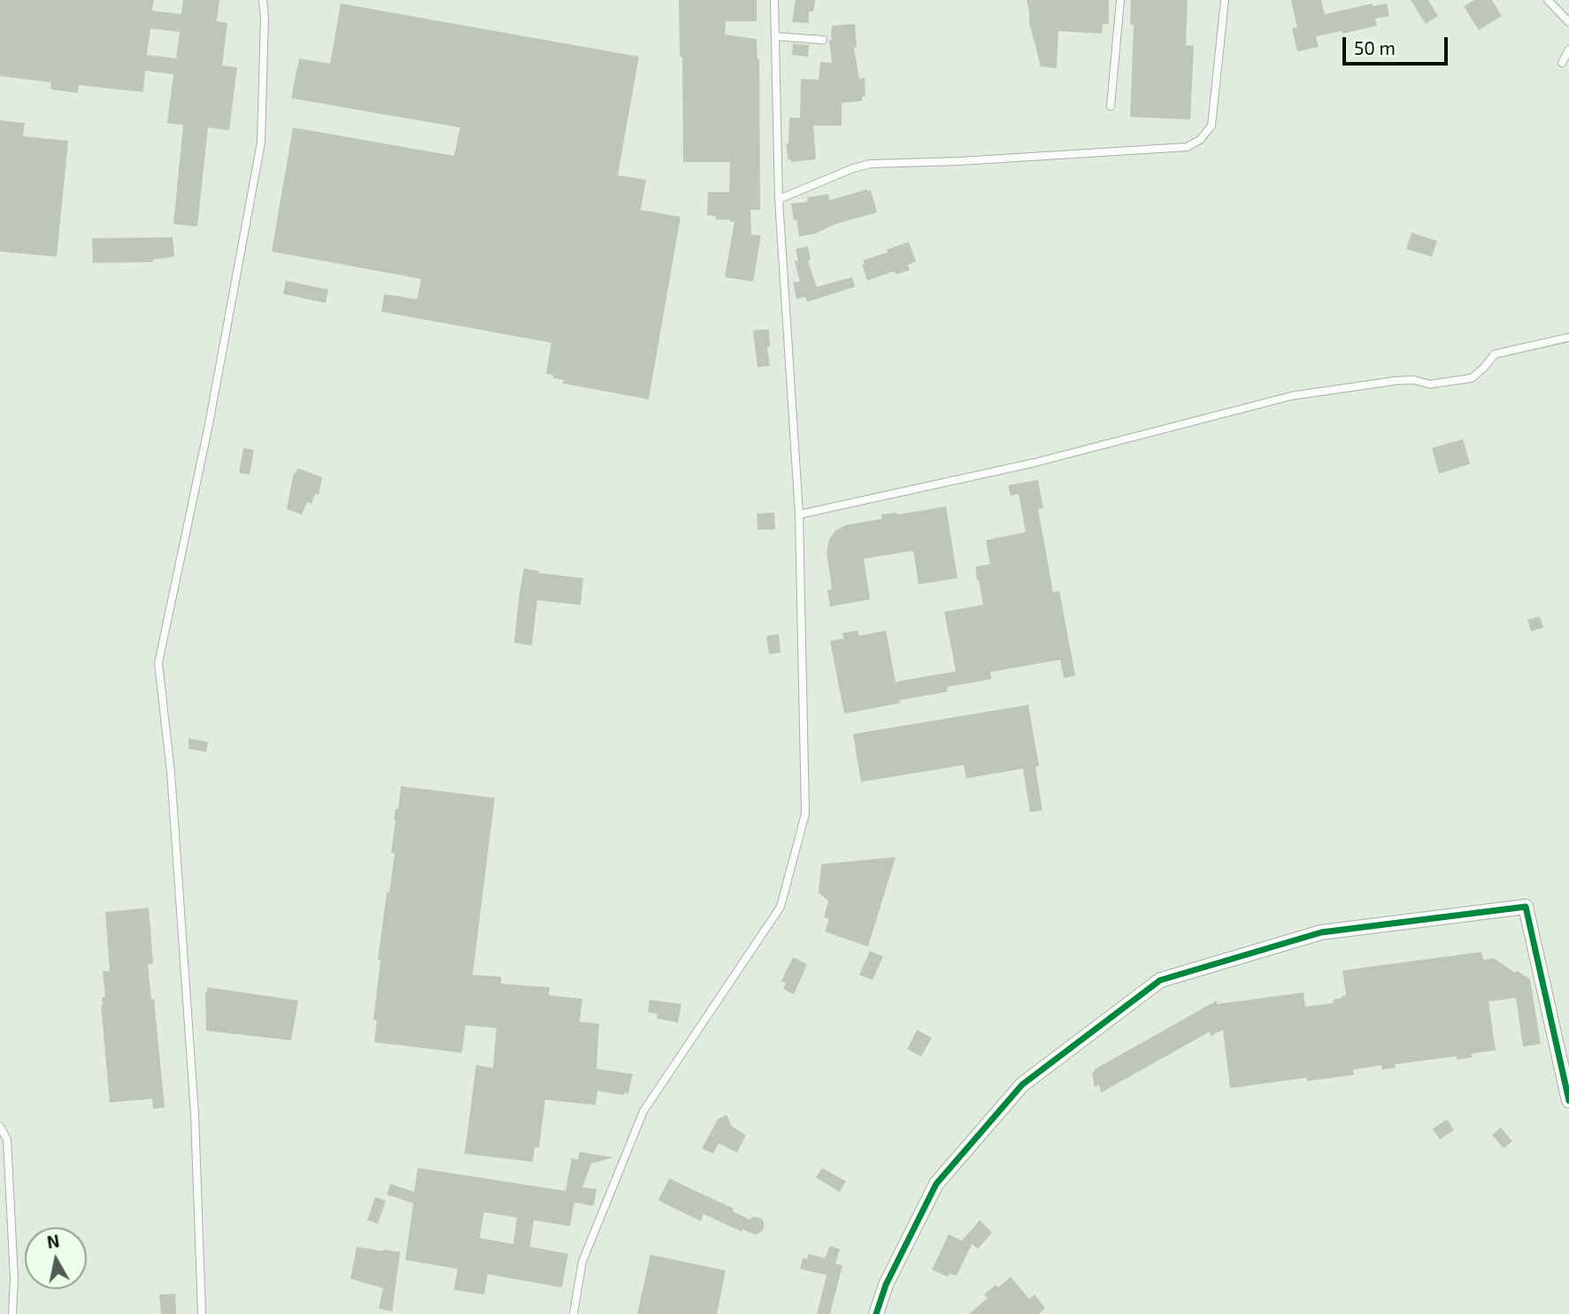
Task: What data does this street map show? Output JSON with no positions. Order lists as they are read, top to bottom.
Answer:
{
  "scale_bar": "50 m",
  "north": "top"
}
